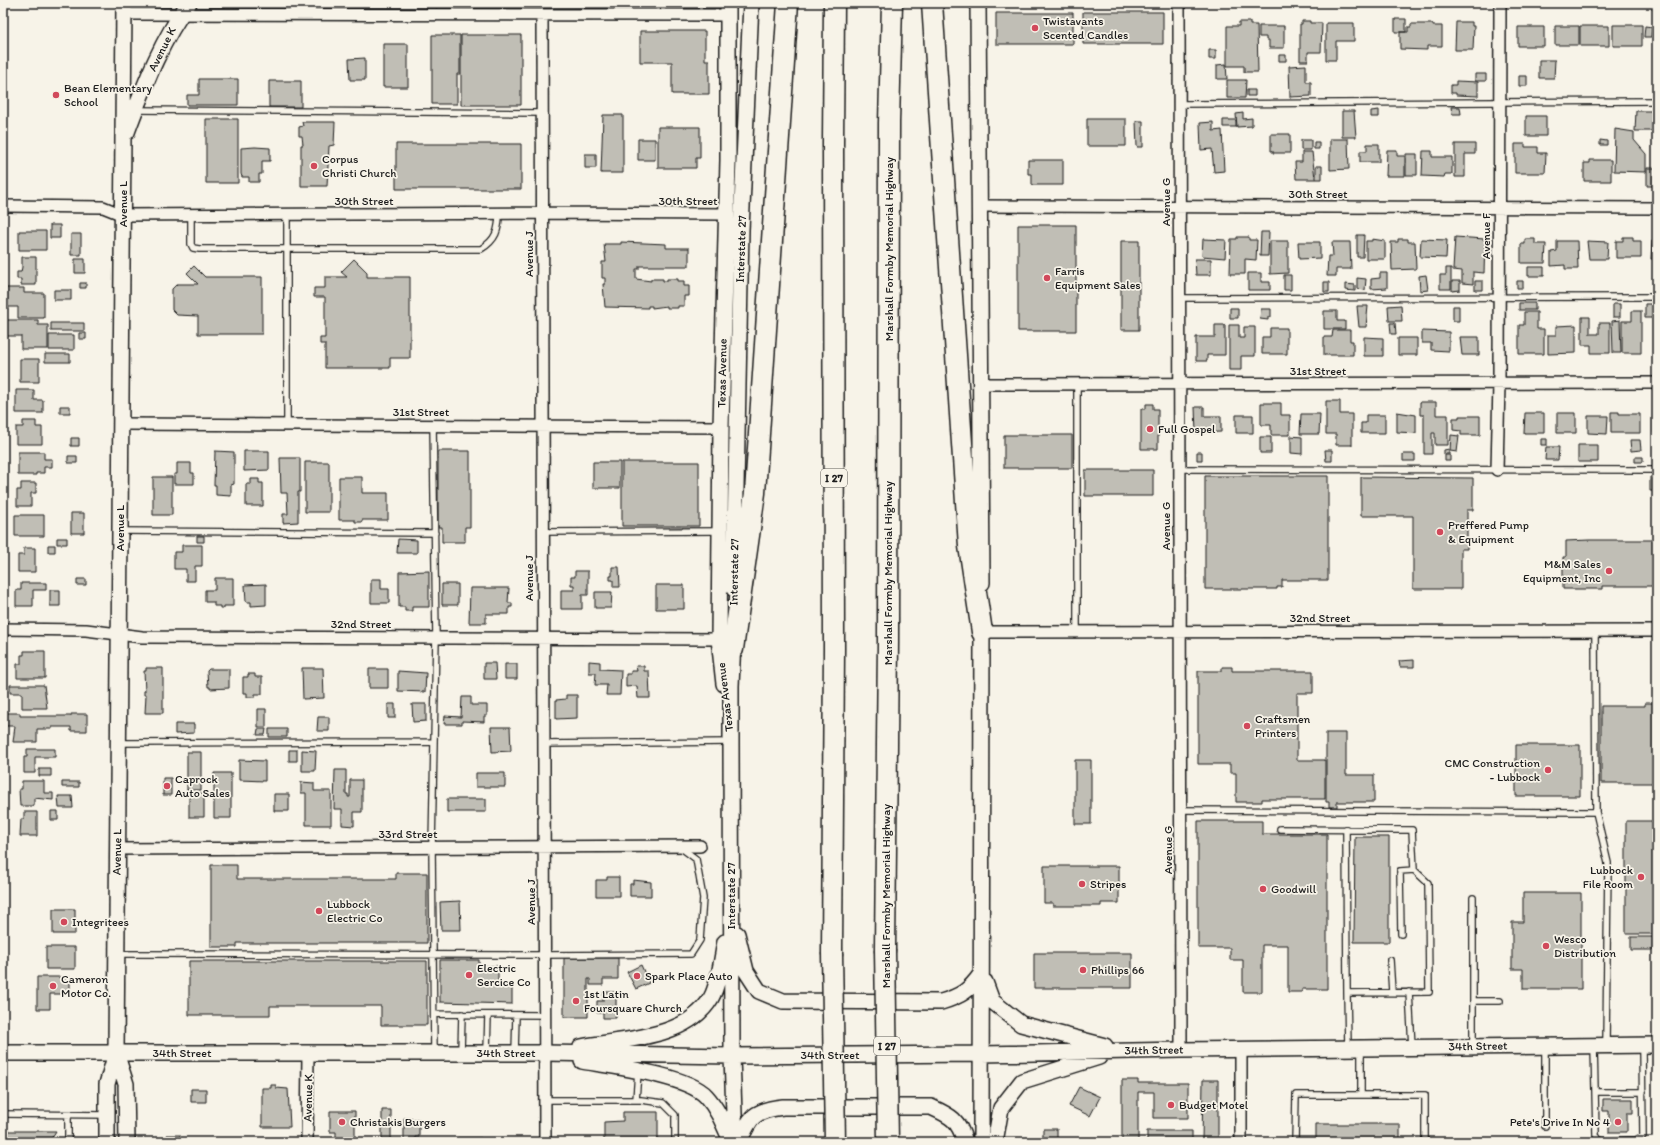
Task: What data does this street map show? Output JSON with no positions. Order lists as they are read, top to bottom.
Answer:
{
  "streets": {
    "highway": ["Marshall Formby Memorial Highway", "I 27"],
    "main road": [
      "Avenue K",
      "Avenue L",
      "Interstate 27",
      "Texas Avenue",
      "34th Street"
    ],
    "street": [
      "30th Street",
      "Avenue G",
      "Avenue F",
      "Avenue J",
      "31st Street",
      "32nd Street",
      "33rd Street"
    ]
  },
  "crossings": [
    ["Avenue K", "Avenue L"],
    ["Avenue K", "34th Street"],
    ["30th Street", "Avenue G"],
    ["30th Street", "Avenue L"],
    ["30th Street", "Avenue F"],
    ["30th Street", "Avenue J"],
    ["30th Street", "Texas Avenue"],
    ["Avenue G", "31st Street"],
    ["Avenue G", "32nd Street"],
    ["Avenue G", "34th Street"],
    ["Avenue L", "31st Street"],
    ["Avenue L", "32nd Street"],
    ["Avenue L", "33rd Street"],
    ["Avenue L", "34th Street"],
    ["Avenue F", "31st Street"],
    ["Interstate 27", "Texas Avenue"],
    ["Interstate 27", "32nd Street"],
    ["Interstate 27", "34th Street"],
    ["Avenue J", "31st Street"],
    ["Avenue J", "32nd Street"],
    ["Avenue J", "33rd Street"],
    ["Avenue J", "34th Street"],
    ["31st Street", "Texas Avenue"],
    ["Texas Avenue", "32nd Street"]
  ],
  "places": [
    "Twistavants Scented Candles",
    "Bean Elementary School",
    "Corpus Christi Church",
    "Farris Equipment Sales",
    "Full Gospel",
    "Preffered Pump & Equipment",
    "M&M Sales Equipment, Inc",
    "Craftsmen Printers",
    "CMC Construction - Lubbock",
    "Caprock Auto Sales",
    "Lubbock File Room",
    "Stripes",
    "Goodwill",
    "Lubbock Electric Co",
    "Integritees",
    "Wesco Distribution",
    "Phillips 66",
    "Electric Sercice Co",
    "Spark Place Auto",
    "Cameron Motor Co.",
    "1st Latin Foursquare Church",
    "Budget Motel",
    "Christakis Burgers",
    "Pete's Drive In No 4"
  ]
}
